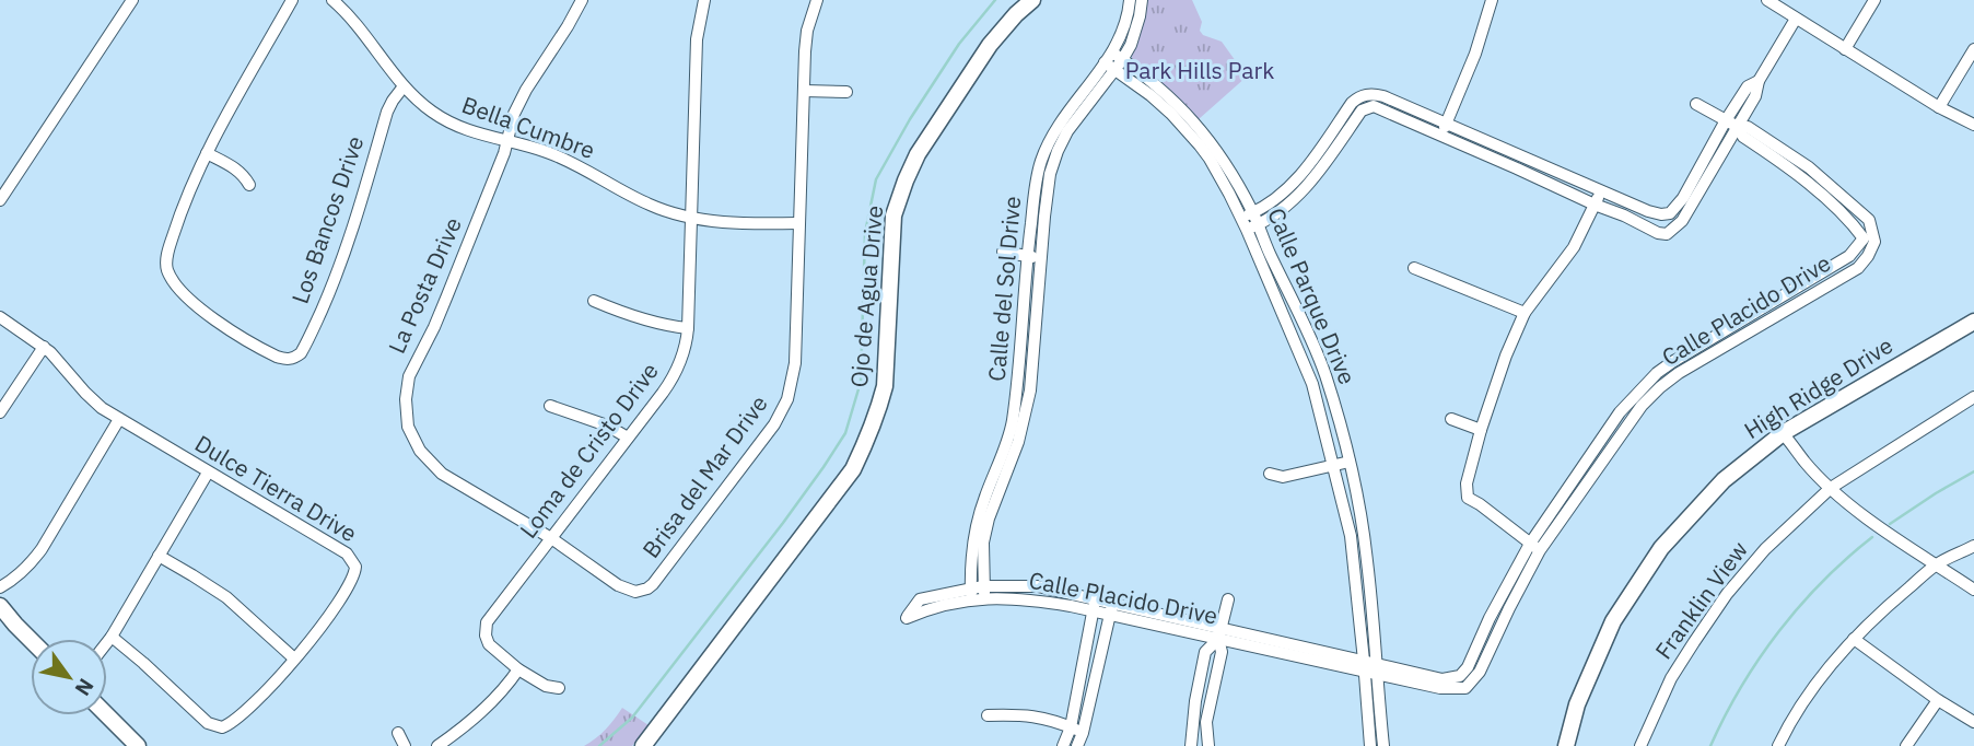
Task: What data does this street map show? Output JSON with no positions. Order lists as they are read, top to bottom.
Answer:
{
  "streets": {
    "street": [
      "Bella Cumbre",
      "Los Bancos Drive",
      "La Posta Drive",
      "Calle del Sol Drive",
      "Ojo de Agua Drive",
      "Calle Parque Drive",
      "Calle Placido Drive",
      "High Ridge Drive",
      "Loma de Cristo Drive",
      "Brisa del Mar Drive",
      "Dulce Tierra Drive",
      "Franklin View"
    ]
  },
  "crossings": [
    ["Bella Cumbre", "Los Bancos Drive"],
    ["Bella Cumbre", "La Posta Drive"],
    ["Bella Cumbre", "Loma de Cristo Drive"],
    ["Bella Cumbre", "Brisa del Mar Drive"],
    ["La Posta Drive", "Loma de Cristo Drive"],
    ["La Posta Drive", "Brisa del Mar Drive"],
    ["Calle del Sol Drive", "Calle Parque Drive"],
    ["Calle del Sol Drive", "Calle Placido Drive"],
    ["Calle Parque Drive", "Calle Placido Drive"],
    ["Loma de Cristo Drive", "Brisa del Mar Drive"]
  ],
  "parks": ["Park Hills Park"],
  "north": "bottom right"
}
